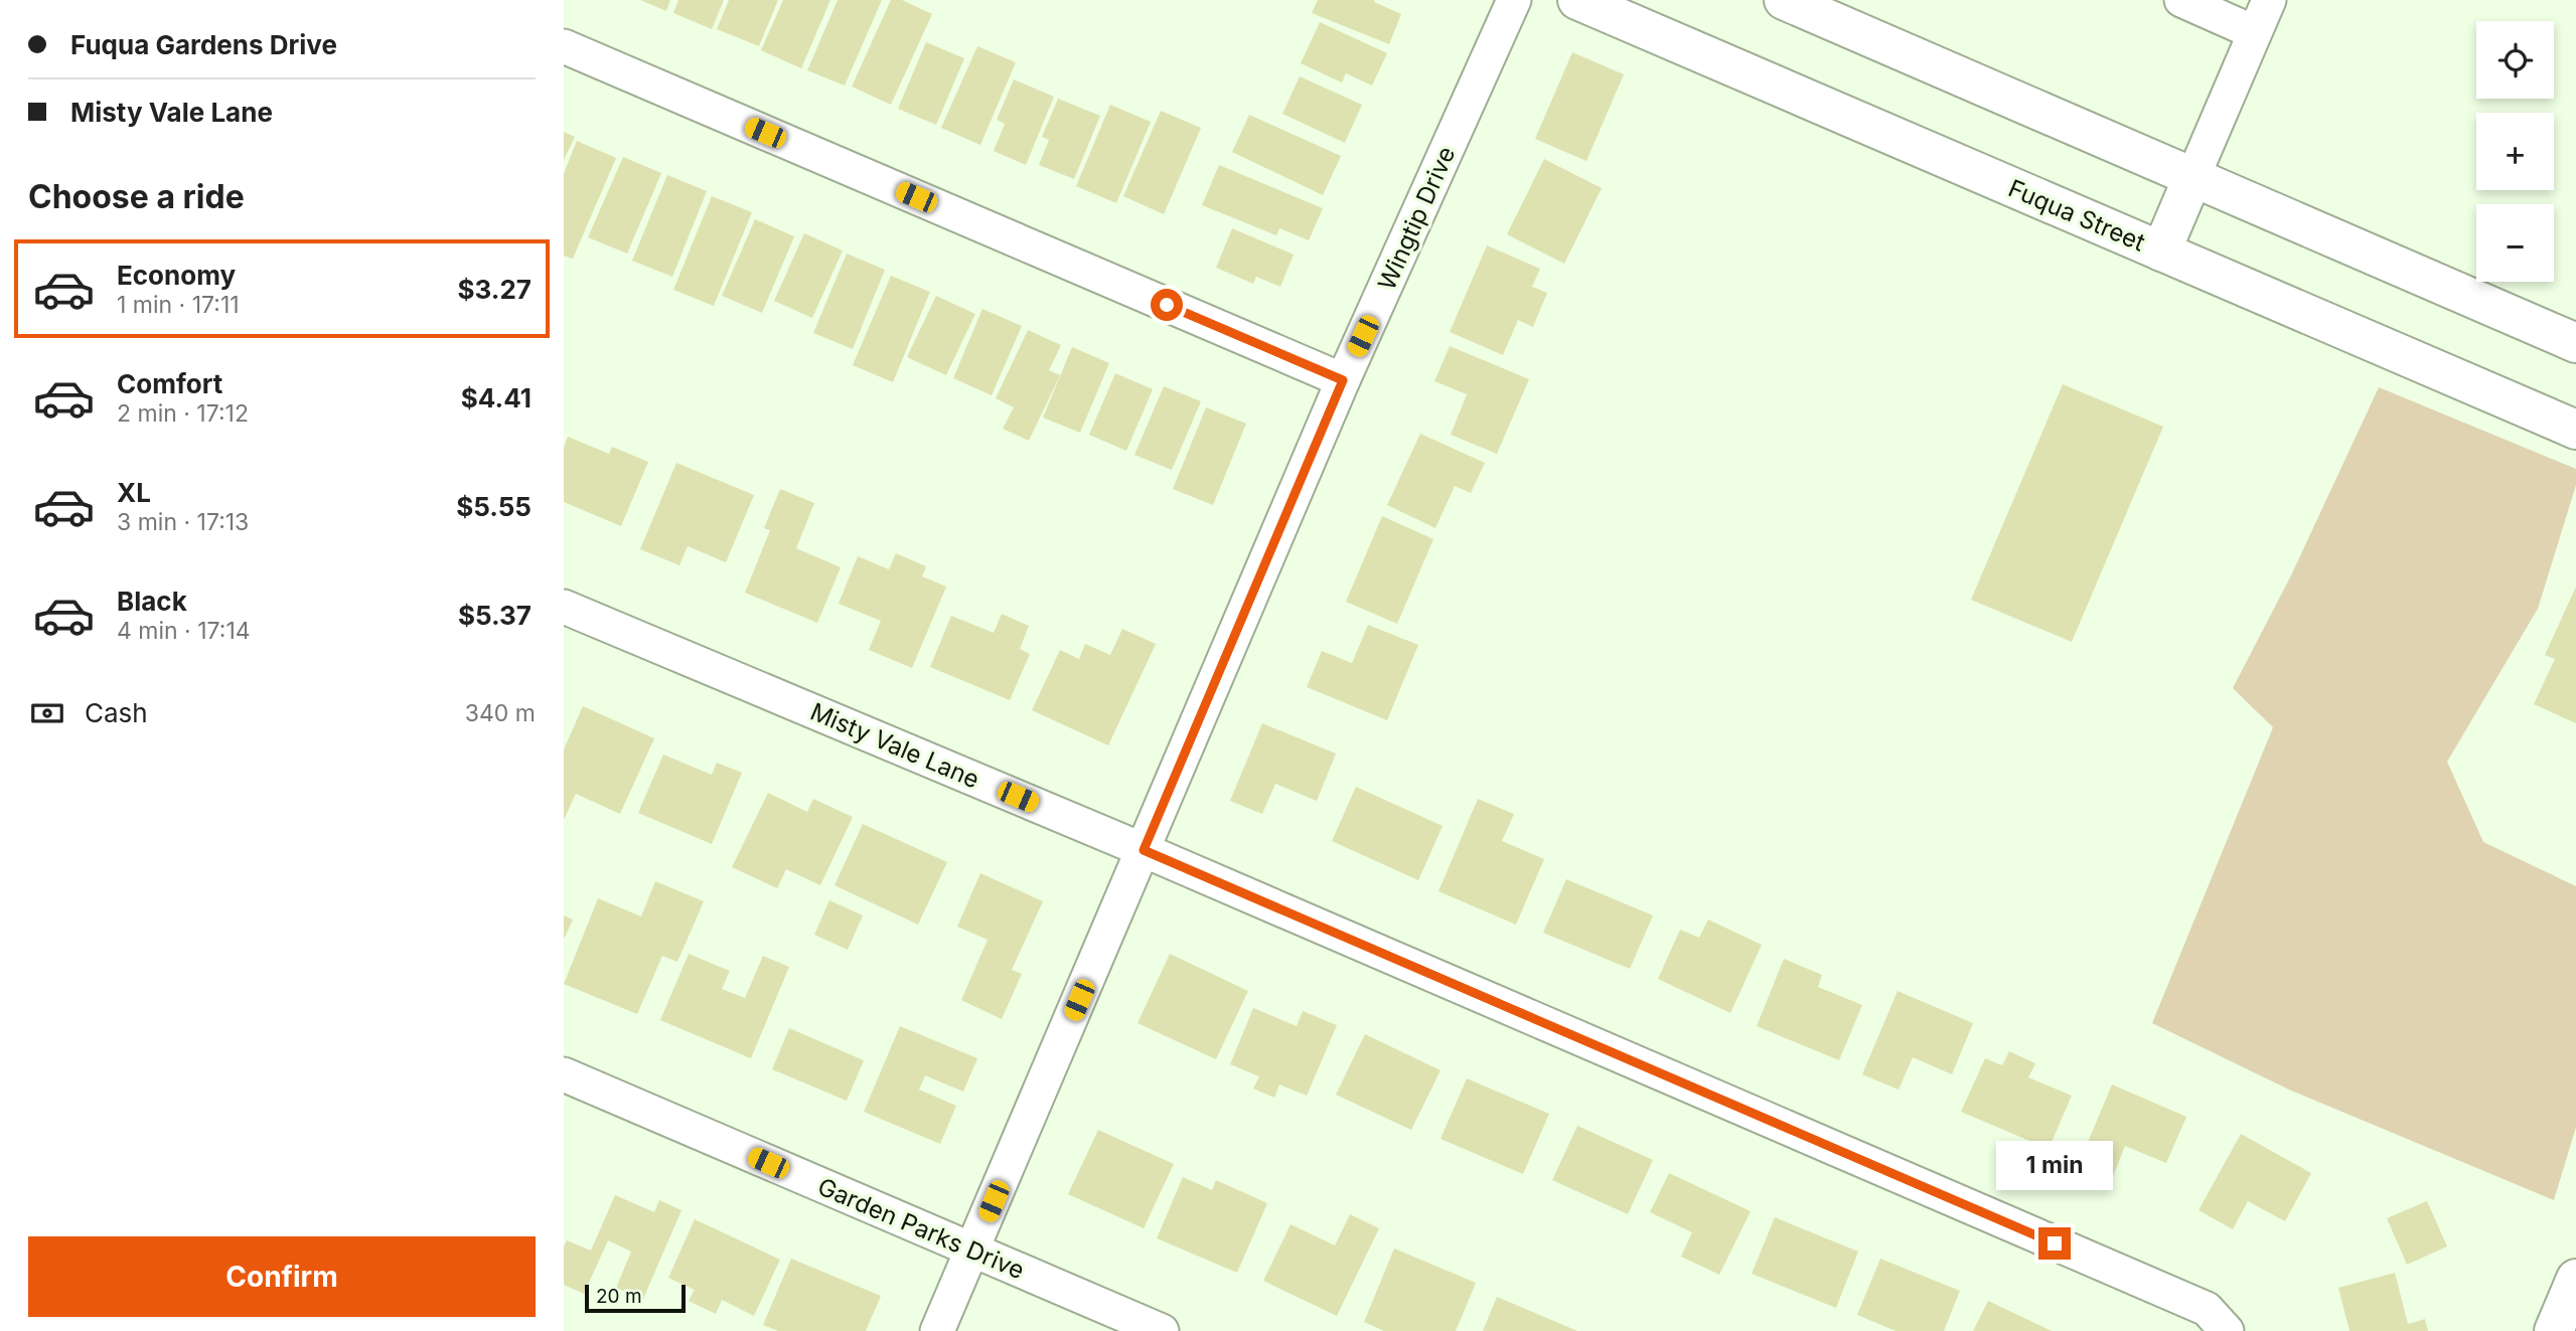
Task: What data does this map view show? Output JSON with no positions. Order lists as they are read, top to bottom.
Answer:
{
  "streets": {
    "main road": ["Fuqua Street"],
    "street": ["Wingtip Drive", "Misty Vale Lane", "Garden Parks Drive"]
  },
  "crossings": [
    ["Wingtip Drive", "Misty Vale Lane"],
    ["Wingtip Drive", "Garden Parks Drive"]
  ],
  "scale_bar": "20 m",
  "page": {
    "banner": ["Fuqua Gardens Drive", "Misty Vale Lane"],
    "map_buttons": ["+", "−"],
    "heading": "Choose a ride",
    "list": [
      {
        "name": "Economy",
        "note": "1 min · 17:11",
        "value": "$3.27"
      },
      {
        "name": "Comfort",
        "note": "2 min · 17:12",
        "value": "$4.41"
      },
      {
        "name": "XL",
        "note": "3 min · 17:13",
        "value": "$5.55"
      },
      {
        "name": "Black",
        "note": "4 min · 17:14",
        "value": "$5.37"
      }
    ],
    "pay": ["Cash", "340 m"],
    "bubble": "1 min",
    "buttons": "Confirm",
    "scale": "20 m"
  }
}
